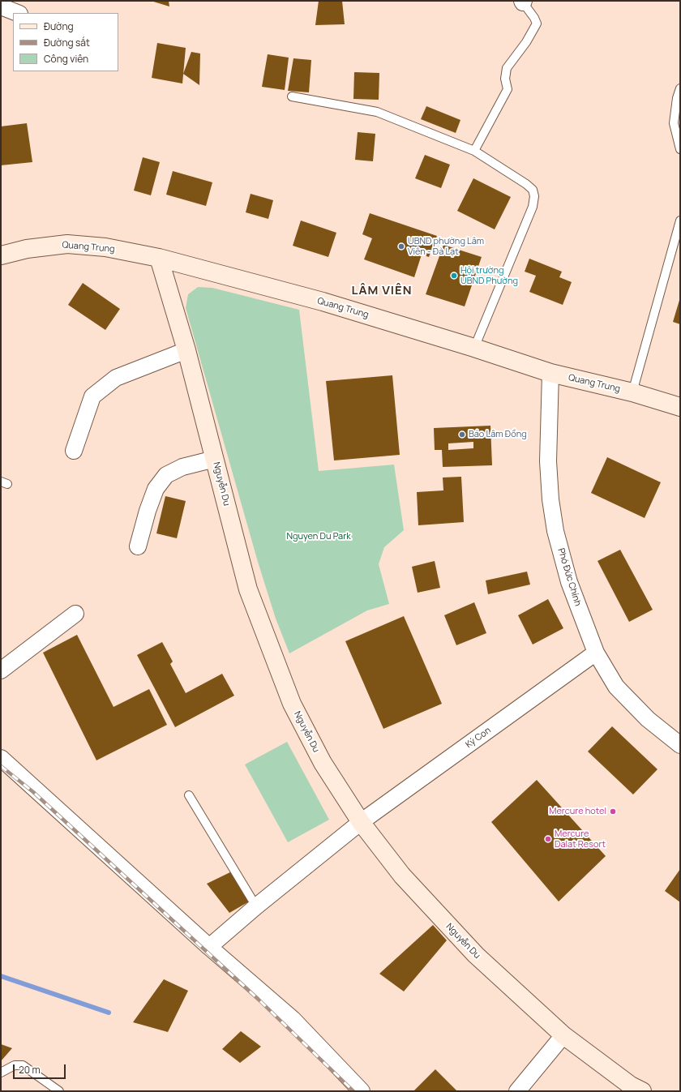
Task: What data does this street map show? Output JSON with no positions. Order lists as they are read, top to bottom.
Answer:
{
  "streets": {
    "street": [
      "Quang Trung",
      "Nguyễn Du",
      "Phó Đức Chính",
      "Ký Con"
    ]
  },
  "crossings": [
    ["Quang Trung", "Nguyễn Du"],
    ["Quang Trung", "Phó Đức Chính"],
    ["Nguyễn Du", "Ký Con"],
    ["Phó Đức Chính", "Ký Con"]
  ],
  "districts": ["LÂM VIÊN"],
  "parks": ["Nguyen Du Park"],
  "places": [
    "UBND phường Lâm Viên - Đà Lạt",
    "Hội trường UBND Phường",
    "Báo Lâm Đồng",
    "Mercure hotel",
    "Mercure Dalat Resort"
  ],
  "legend": ["Đường", "Đường sắt", "Công viên"],
  "scale_bar": "20 m"
}
